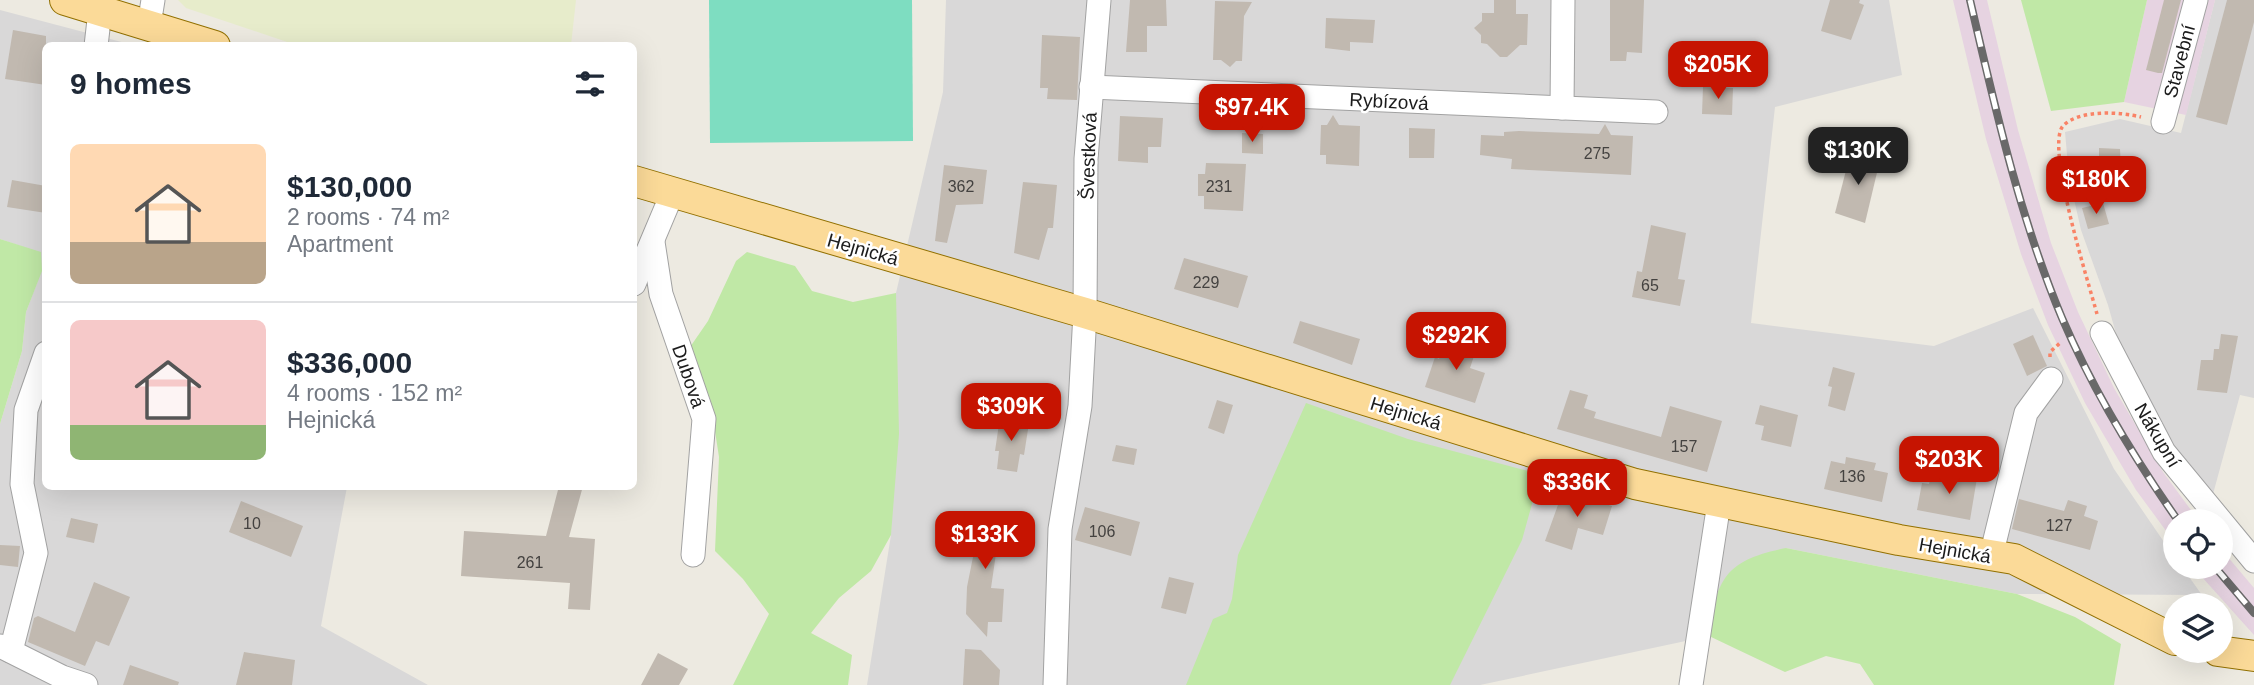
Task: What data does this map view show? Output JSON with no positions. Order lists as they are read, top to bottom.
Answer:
{
  "streets": {
    "main road": ["Hejnická"],
    "street": [
      "Stavební",
      "Rybízová",
      "Švestková",
      "Dubová",
      "Nákupní"
    ]
  },
  "crossings": [
    ["Rybízová", "Švestková"],
    ["Švestková", "Hejnická"]
  ],
  "house_numbers": [
    "275",
    "362",
    "231",
    "229",
    "65",
    "157",
    "136",
    "10",
    "127",
    "106",
    "261"
  ],
  "page": {
    "price": [
      "$205K",
      "$97.4K",
      "$130K",
      "$180K",
      "$292K",
      "$309K",
      "$203K",
      "$336K",
      "$133K"
    ],
    "heading": "9 homes",
    "list": [
      {
        "name": "$130,000",
        "note": "2 rooms · 74 m² · Apartment"
      },
      {
        "name": "$336,000",
        "note": "4 rooms · 152 m² · Hejnická"
      }
    ]
  }
}
